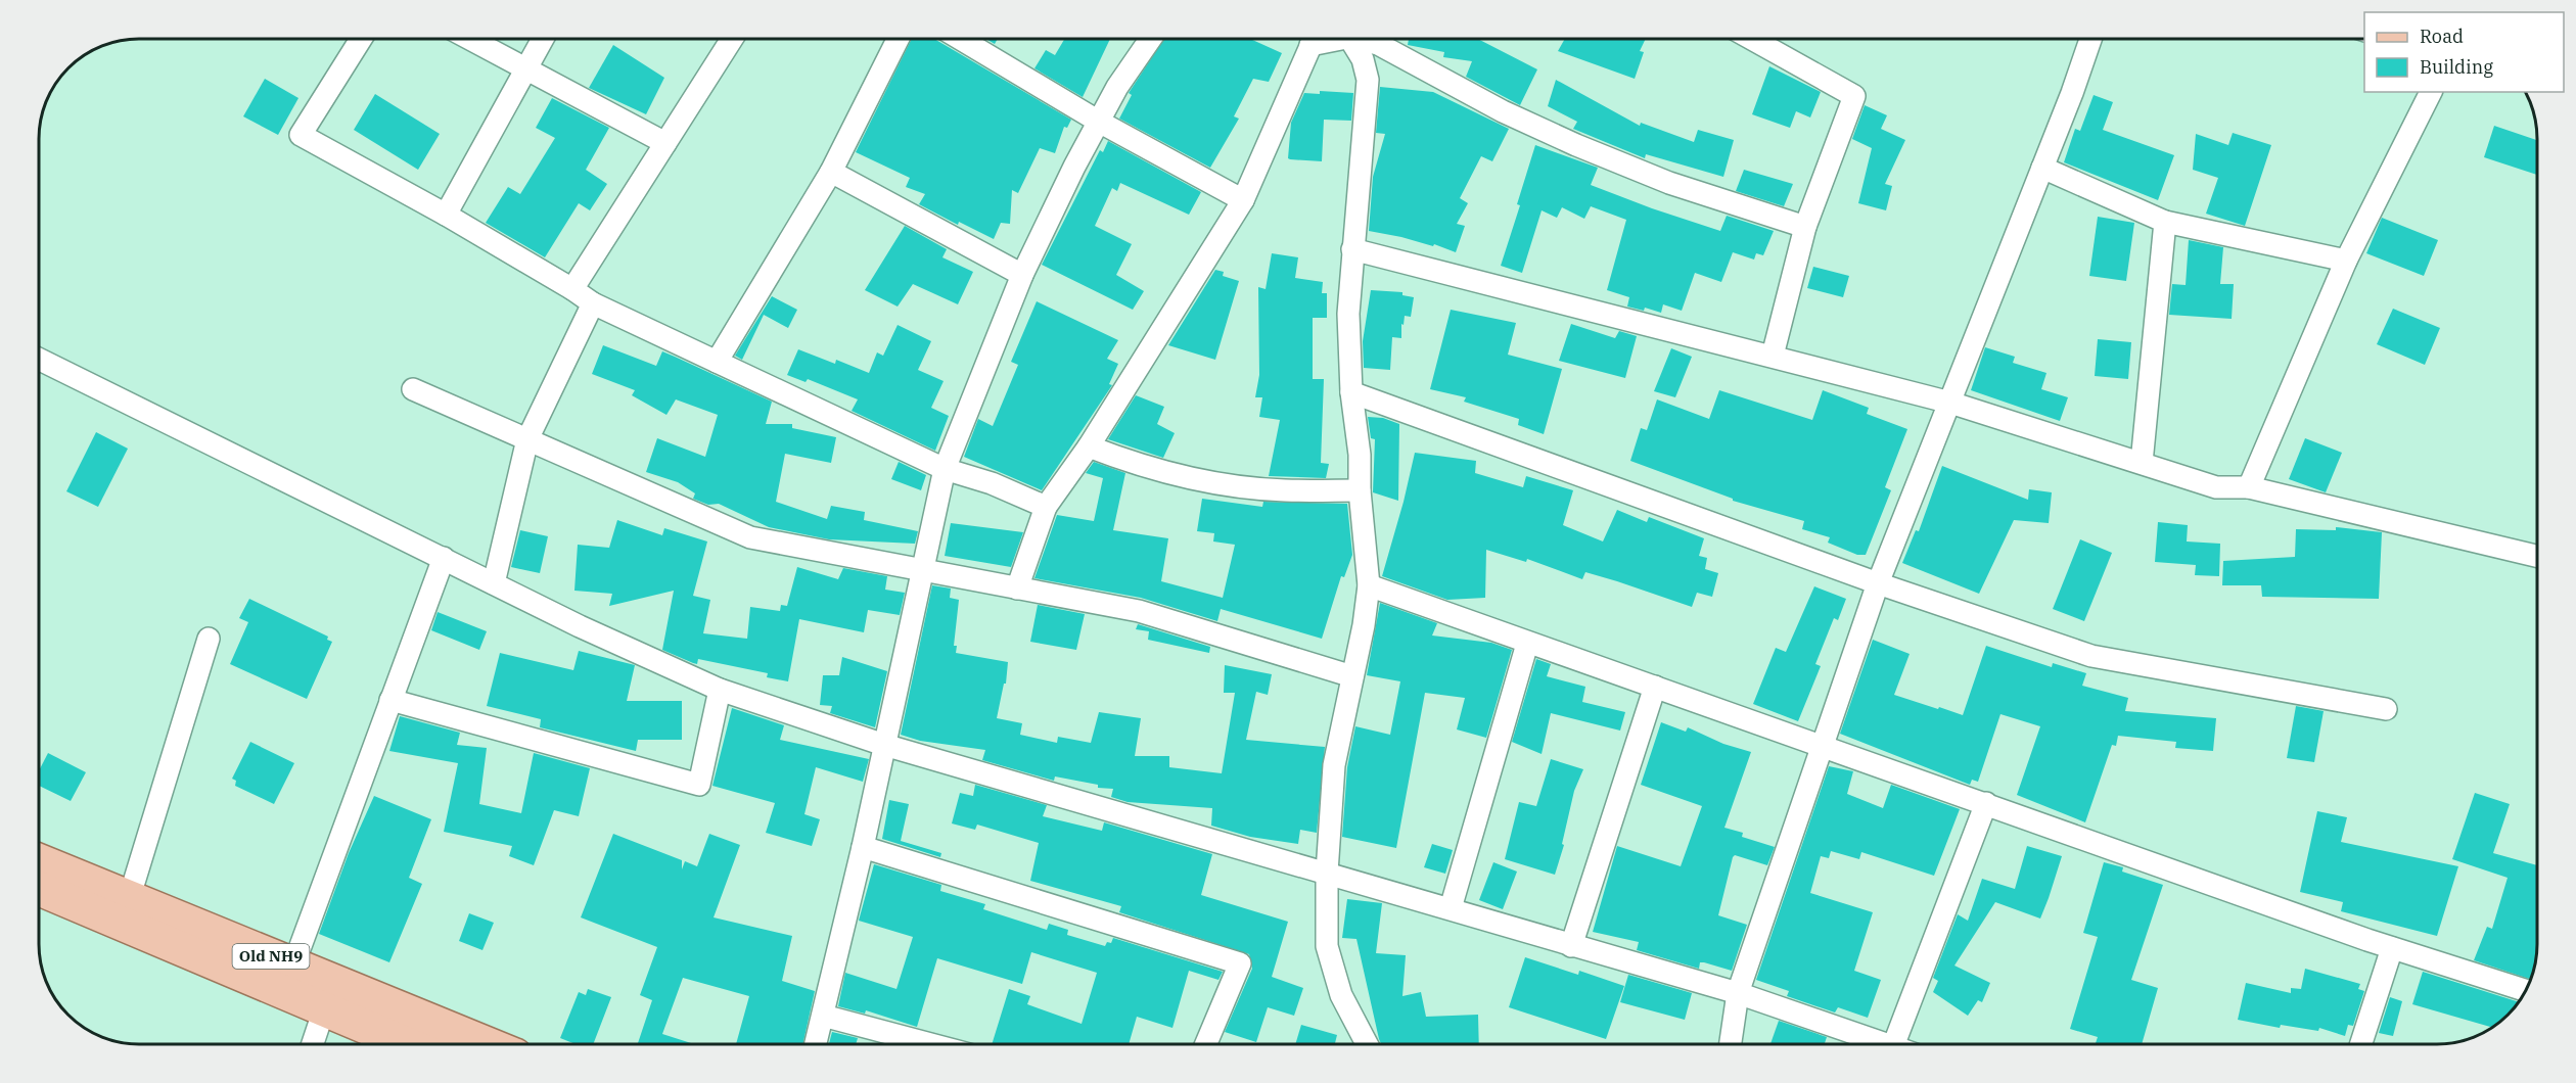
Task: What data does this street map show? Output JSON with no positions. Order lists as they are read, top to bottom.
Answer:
{
  "streets": {
    "main road": ["Old NH9"]
  },
  "legend": ["Road", "Building"]
}
